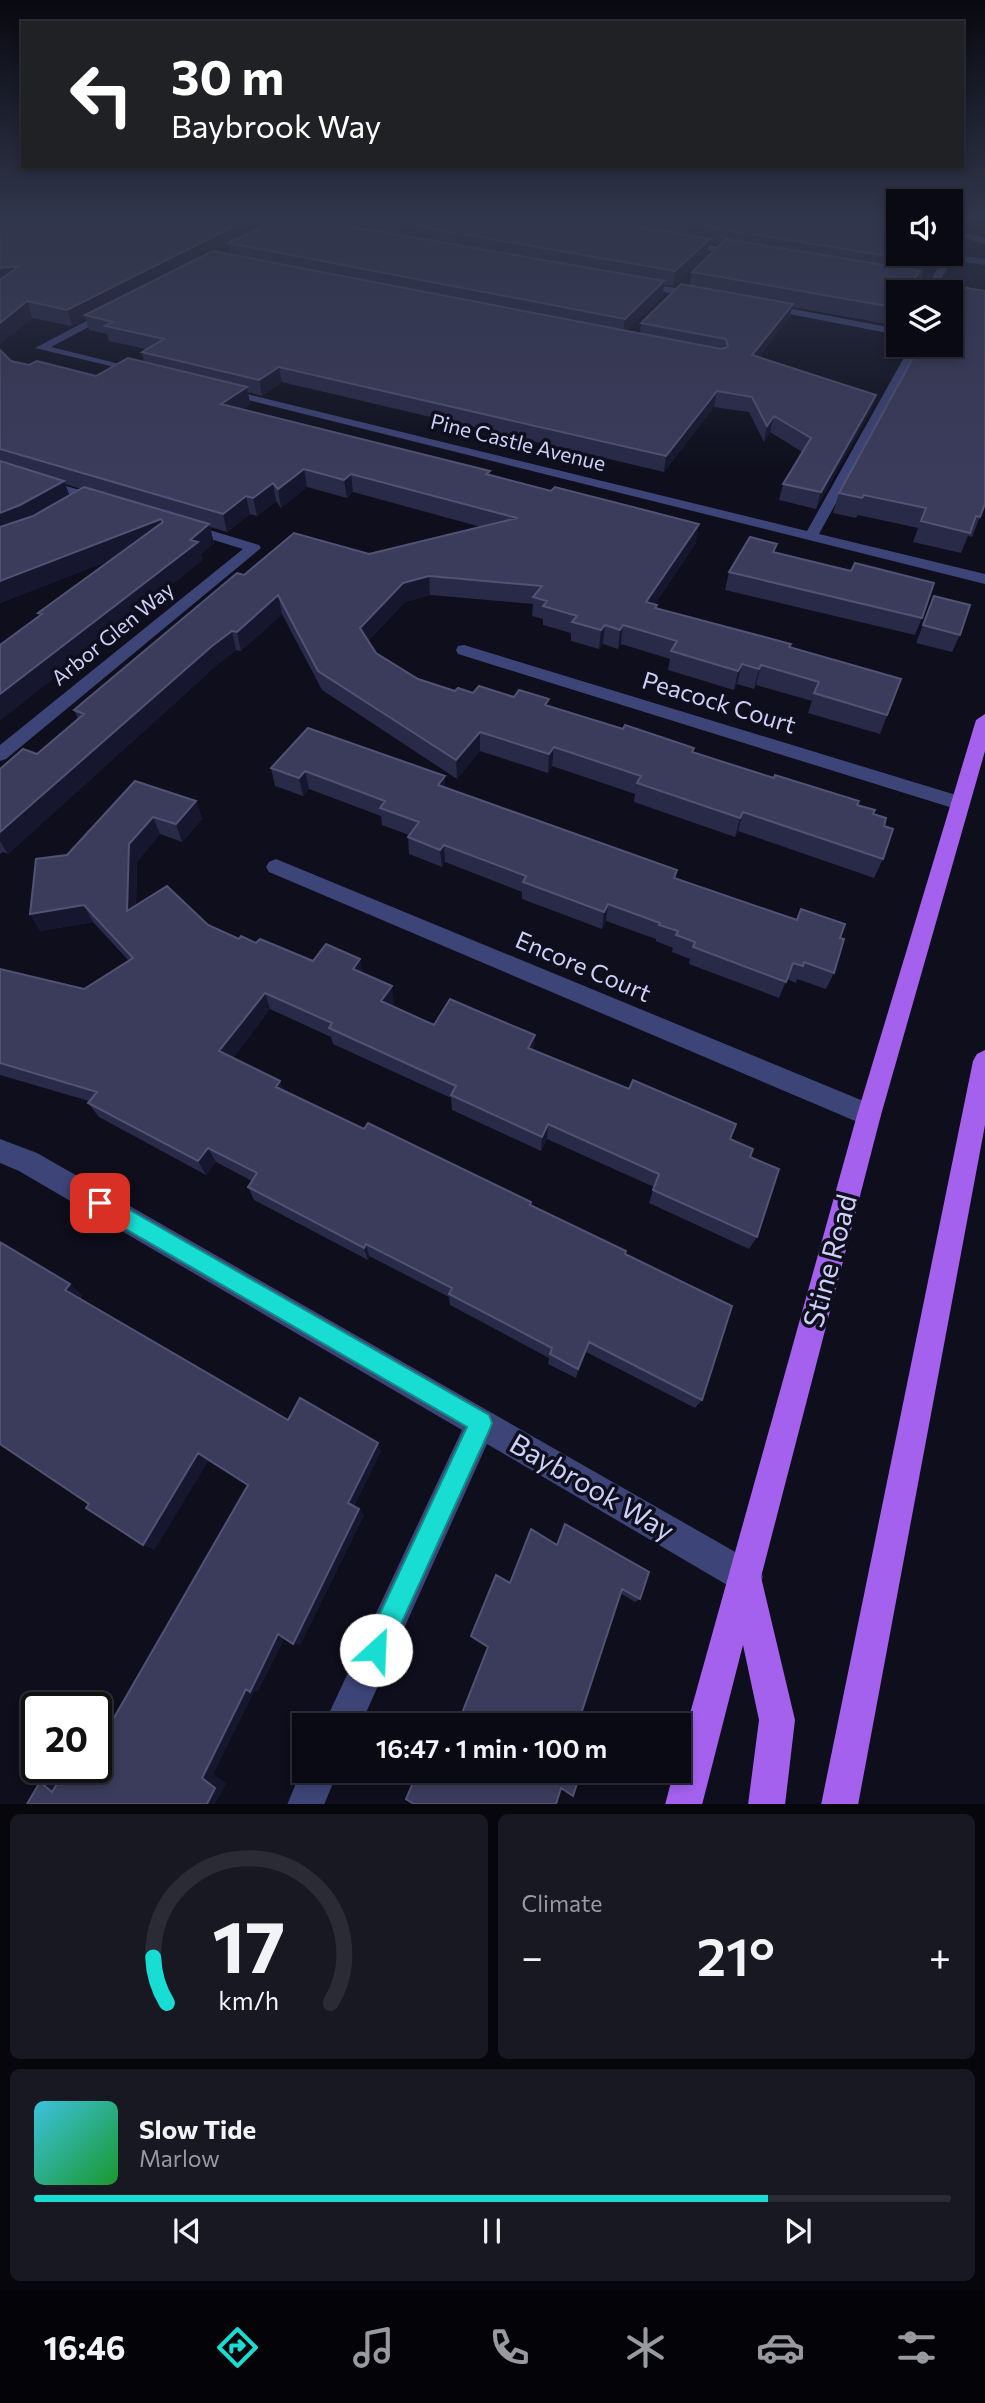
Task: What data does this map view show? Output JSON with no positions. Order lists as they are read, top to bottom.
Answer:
{
  "streets": {
    "main road": ["Stine Road"],
    "street": [
      "Pine Castle Avenue",
      "Arbor Glen Way",
      "Peacock Court",
      "Encore Court",
      "Baybrook Way"
    ]
  },
  "crossings": [
    ["Peacock Court", "Stine Road"],
    ["Encore Court", "Stine Road"],
    ["Stine Road", "Baybrook Way"]
  ],
  "page": {
    "turn": ["30 m", "Baybrook Way"],
    "limit": "20",
    "trip": "16:47 · 1 min · 100 m",
    "tile": "Climate",
    "heat": ["−", "21°", "+"],
    "song": ["Slow Tide", "Marlow"],
    "tabs": "16:46",
    "gauge": ["17", "km/h"]
  }
}
